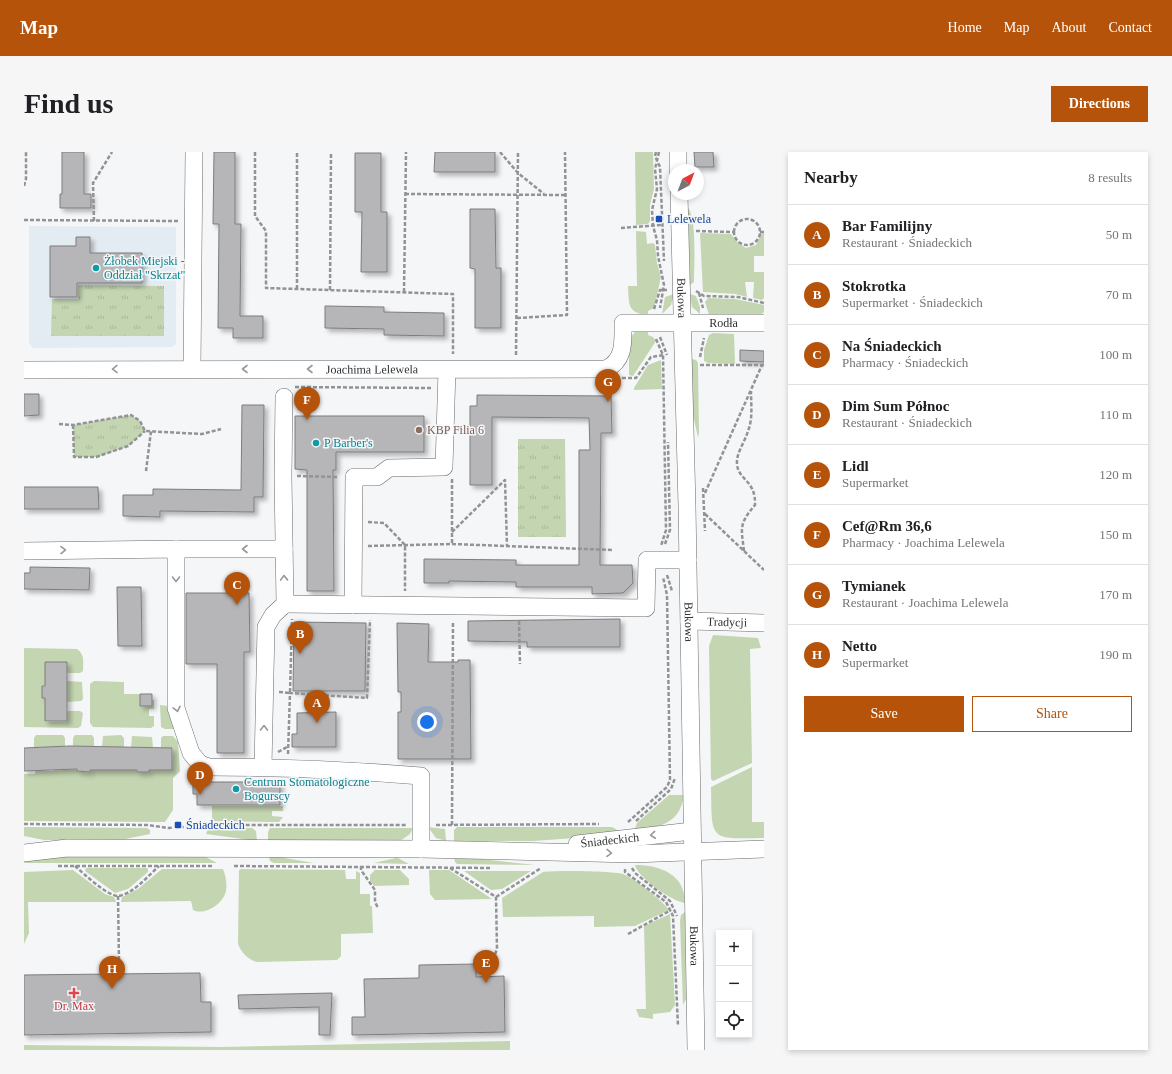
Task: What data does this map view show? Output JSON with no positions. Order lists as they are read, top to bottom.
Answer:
{
  "streets": {
    "street": [
      "Bukowa",
      "Rodła",
      "Joachima Lelewela",
      "Tradycji",
      "Śniadeckich"
    ]
  },
  "crossings": [
    ["Bukowa", "Rodła"],
    ["Bukowa", "Joachima Lelewela"],
    ["Bukowa", "Tradycji"],
    ["Bukowa", "Śniadeckich"],
    ["Rodła", "Joachima Lelewela"]
  ],
  "one_way": ["Joachima Lelewela"],
  "places": {
    "transit": ["Lelewela", "Śniadeckich"],
    "other": [
      "Żłobek Miejski - Oddział \"Skrzat\"",
      "KBP Filia 6",
      "P Barber's",
      "Centrum Stomatologiczne Bogurscy"
    ],
    "health": ["Dr. Max"]
  },
  "north": "top right",
  "page": {
    "header": "Map",
    "nav": [
      "Home",
      "Map",
      "About",
      "Contact"
    ],
    "buttons": [
      "Directions",
      ["Save", "Share"]
    ],
    "title": "Find us",
    "heading": ["Nearby", "8 results"],
    "list": [
      {
        "mark": "A",
        "name": "Bar Familijny",
        "note": "Restaurant · Śniadeckich",
        "value": "50 m"
      },
      {
        "mark": "B",
        "name": "Stokrotka",
        "note": "Supermarket · Śniadeckich",
        "value": "70 m"
      },
      {
        "mark": "C",
        "name": "Na Śniadeckich",
        "note": "Pharmacy · Śniadeckich",
        "value": "100 m"
      },
      {
        "mark": "D",
        "name": "Dim Sum Północ",
        "note": "Restaurant · Śniadeckich",
        "value": "110 m"
      },
      {
        "mark": "E",
        "name": "Lidl",
        "note": "Supermarket",
        "value": "120 m"
      },
      {
        "mark": "F",
        "name": "Cef@Rm 36,6",
        "note": "Pharmacy · Joachima Lelewela",
        "value": "150 m"
      },
      {
        "mark": "G",
        "name": "Tymianek",
        "note": "Restaurant · Joachima Lelewela",
        "value": "170 m"
      },
      {
        "mark": "H",
        "name": "Netto",
        "note": "Supermarket",
        "value": "190 m"
      }
    ],
    "pins": [
      "G",
      "F",
      "C",
      "B",
      "A",
      "D",
      "E",
      "H"
    ],
    "map_buttons": ["+", "−"]
  }
}
